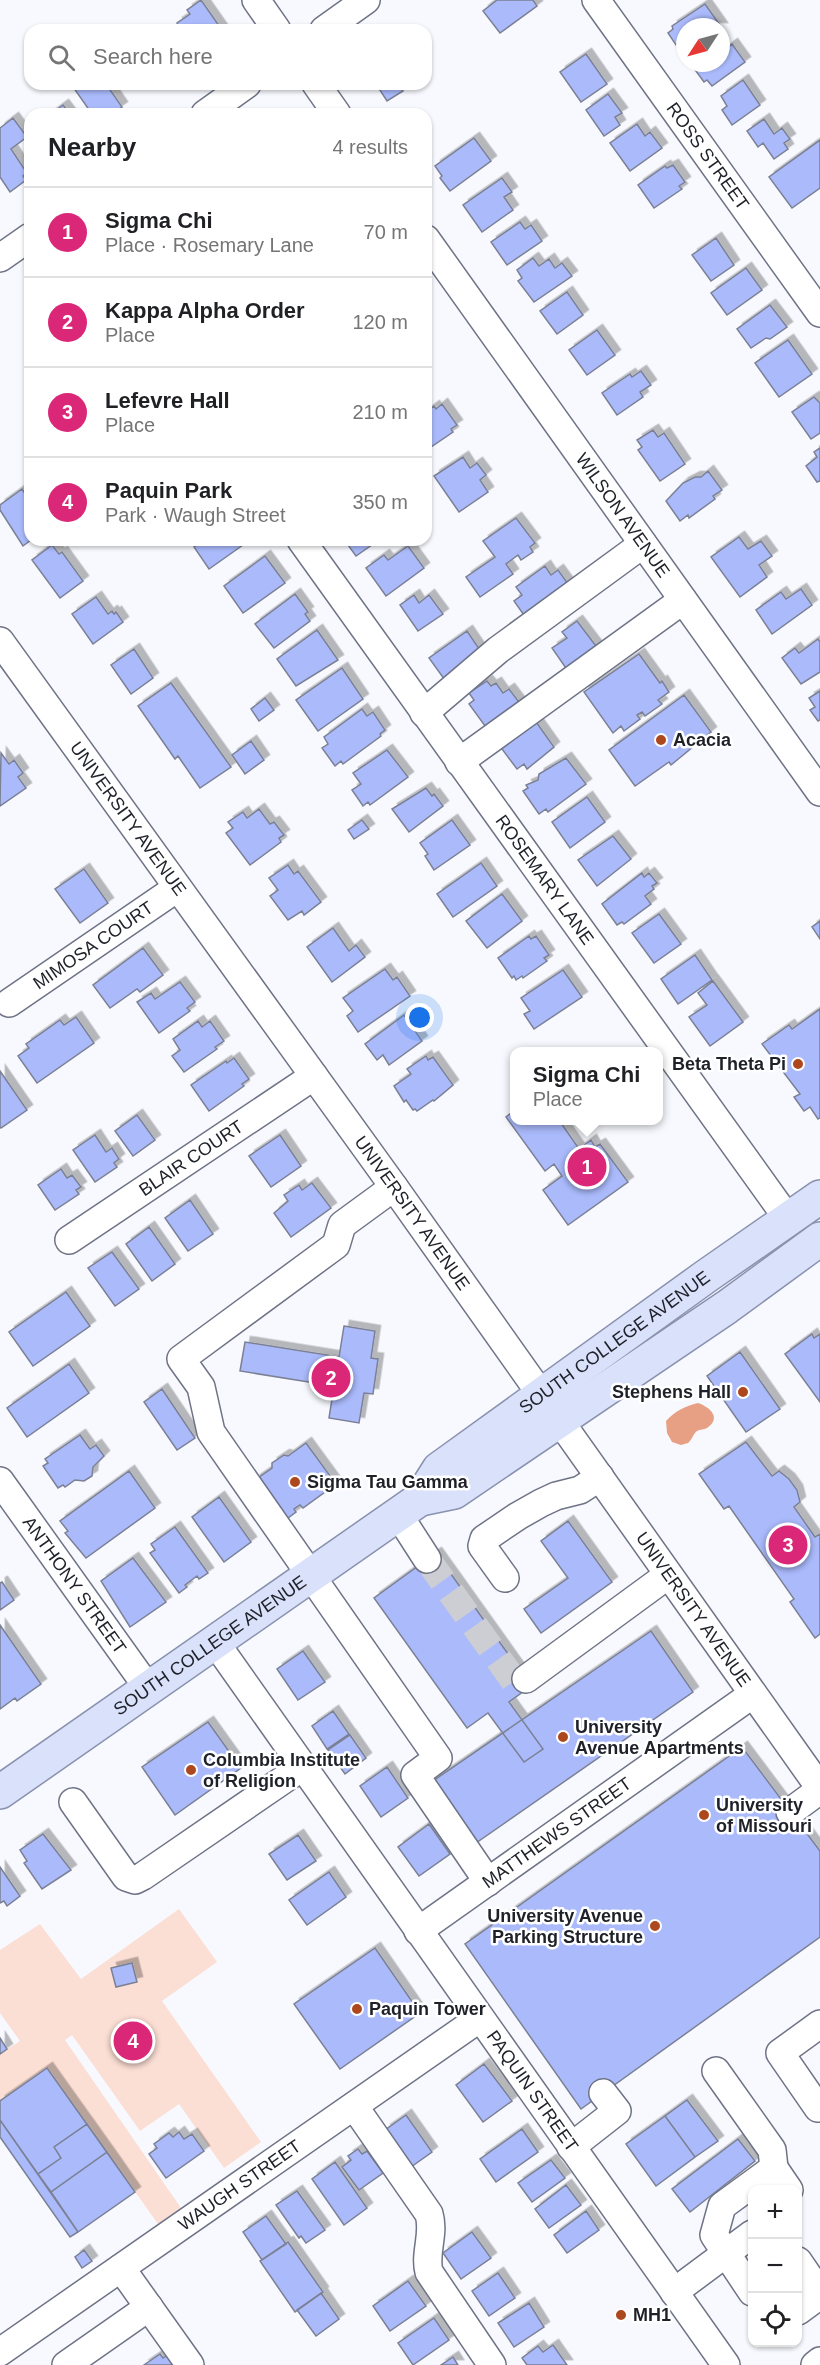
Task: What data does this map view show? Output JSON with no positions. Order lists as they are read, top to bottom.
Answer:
{
  "streets": {
    "main road": ["SOUTH COLLEGE AVENUE"],
    "street": [
      "ROSS STREET",
      "WILSON AVENUE",
      "UNIVERSITY AVENUE",
      "ROSEMARY LANE",
      "MIMOSA COURT",
      "BLAIR COURT",
      "ANTHONY STREET",
      "MATTHEWS STREET",
      "PAQUIN STREET",
      "WAUGH STREET"
    ]
  },
  "crossings": [
    ["UNIVERSITY AVENUE", "MIMOSA COURT"],
    ["UNIVERSITY AVENUE", "BLAIR COURT"],
    ["UNIVERSITY AVENUE", "SOUTH COLLEGE AVENUE"],
    ["UNIVERSITY AVENUE", "MATTHEWS STREET"],
    ["ROSEMARY LANE", "SOUTH COLLEGE AVENUE"],
    ["SOUTH COLLEGE AVENUE", "ANTHONY STREET"],
    ["SOUTH COLLEGE AVENUE", "PAQUIN STREET"],
    ["MATTHEWS STREET", "PAQUIN STREET"],
    ["PAQUIN STREET", "WAUGH STREET"]
  ],
  "places": [
    "Acacia",
    "Beta Theta Pi",
    "Stephens Hall",
    "Sigma Tau Gamma",
    "University Avenue Apartments",
    "Columbia Institute of Religion",
    "University of Missouri",
    "University Avenue Parking Structure",
    "Paquin Tower",
    "MH1"
  ],
  "north": "bottom left",
  "page": {
    "search": "Search here",
    "heading": ["Nearby", "4 results"],
    "list": [
      {
        "mark": "1",
        "name": "Sigma Chi",
        "note": "Place · Rosemary Lane",
        "value": "70 m"
      },
      {
        "mark": "2",
        "name": "Kappa Alpha Order",
        "note": "Place",
        "value": "120 m"
      },
      {
        "mark": "3",
        "name": "Lefevre Hall",
        "note": "Place",
        "value": "210 m"
      },
      {
        "mark": "4",
        "name": "Paquin Park",
        "note": "Park · Waugh Street",
        "value": "350 m"
      }
    ],
    "popup": ["Sigma Chi", "Place"],
    "pins": [
      "1",
      "2",
      "3",
      "4"
    ],
    "map_buttons": ["+", "−"]
  }
}
